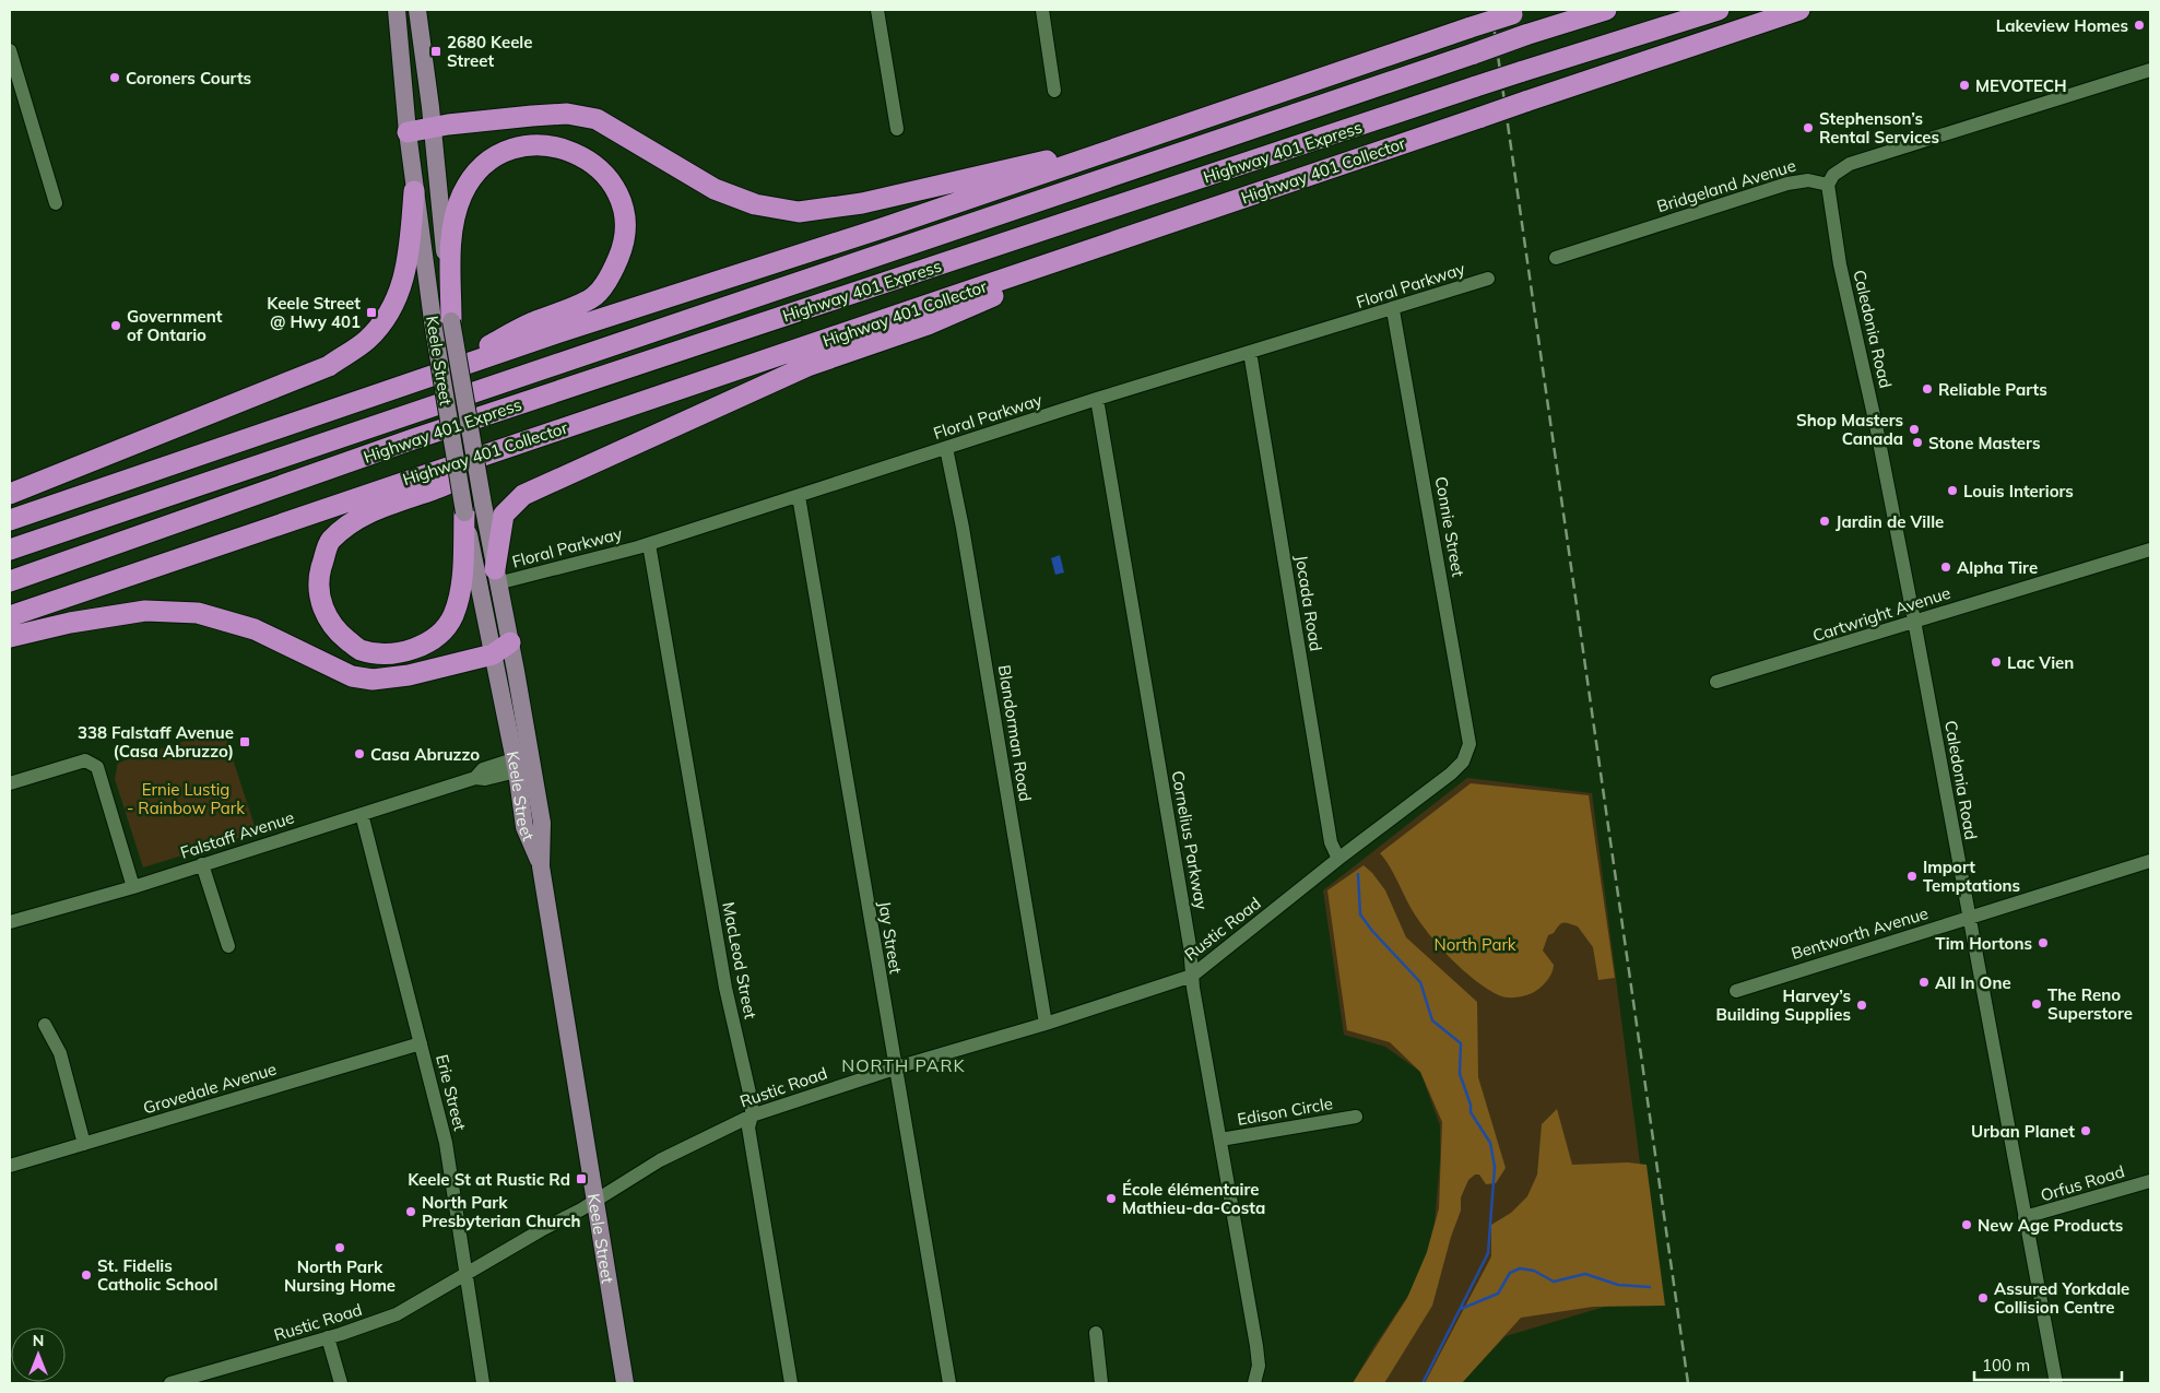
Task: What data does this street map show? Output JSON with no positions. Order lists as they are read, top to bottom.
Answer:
{
  "streets": {
    "highway": ["Highway 401 Express", "Highway 401 Collector"],
    "main road": ["Keele Street"],
    "street": [
      "Bridgeland Avenue",
      "Floral Parkway",
      "Caledonia Road",
      "Connie Street",
      "Jocada Road",
      "Cartwright Avenue",
      "Blandorman Road",
      "Falstaff Avenue",
      "Cornelius Parkway",
      "Rustic Road",
      "Bentworth Avenue",
      "Jay Street",
      "MacLeod Street",
      "Grovedale Avenue",
      "Erie Street",
      "Edison Circle",
      "Orfus Road"
    ]
  },
  "crossings": [
    ["Bridgeland Avenue", "Caledonia Road"],
    ["Floral Parkway", "Keele Street"],
    ["Floral Parkway", "Connie Street"],
    ["Floral Parkway", "Jocada Road"],
    ["Floral Parkway", "Blandorman Road"],
    ["Floral Parkway", "Cornelius Parkway"],
    ["Floral Parkway", "Jay Street"],
    ["Floral Parkway", "MacLeod Street"],
    ["Caledonia Road", "Cartwright Avenue"],
    ["Caledonia Road", "Bentworth Avenue"],
    ["Caledonia Road", "Orfus Road"],
    ["Keele Street", "Falstaff Avenue"],
    ["Keele Street", "Rustic Road"],
    ["Connie Street", "Rustic Road"],
    ["Jocada Road", "Rustic Road"],
    ["Blandorman Road", "Rustic Road"],
    ["Falstaff Avenue", "Erie Street"],
    ["Cornelius Parkway", "Rustic Road"],
    ["Cornelius Parkway", "Edison Circle"],
    ["Rustic Road", "Jay Street"],
    ["Rustic Road", "MacLeod Street"],
    ["Rustic Road", "Erie Street"],
    ["Grovedale Avenue", "Erie Street"]
  ],
  "districts": ["NORTH PARK"],
  "parks": ["Ernie Lustig - Rainbow Park", "North Park"],
  "places": {
    "other": [
      "Lakeview Homes",
      "Coroners Courts",
      "MEVOTECH",
      "Stephenson’s Rental Services",
      "Government of Ontario",
      "Reliable Parts",
      "Shop Masters Canada",
      "Stone Masters",
      "Louis Interiors",
      "Jardin de Ville",
      "Alpha Tire",
      "Lac Vien",
      "Casa Abruzzo",
      "Import Temptations",
      "Tim Hortons",
      "All In One",
      "The Reno Superstore",
      "Harvey’s Building Supplies",
      "Urban Planet",
      "École élémentaire Mathieu-da-Costa",
      "North Park Presbyterian Church",
      "New Age Products",
      "North Park Nursing Home",
      "St. Fidelis Catholic School",
      "Assured Yorkdale Collision Centre"
    ],
    "transit": [
      "2680 Keele Street",
      "Keele Street @ Hwy 401",
      "338 Falstaff Avenue (Casa Abruzzo)",
      "Keele St at Rustic Rd"
    ]
  },
  "scale_bar": "100 m",
  "north": "top"
}
